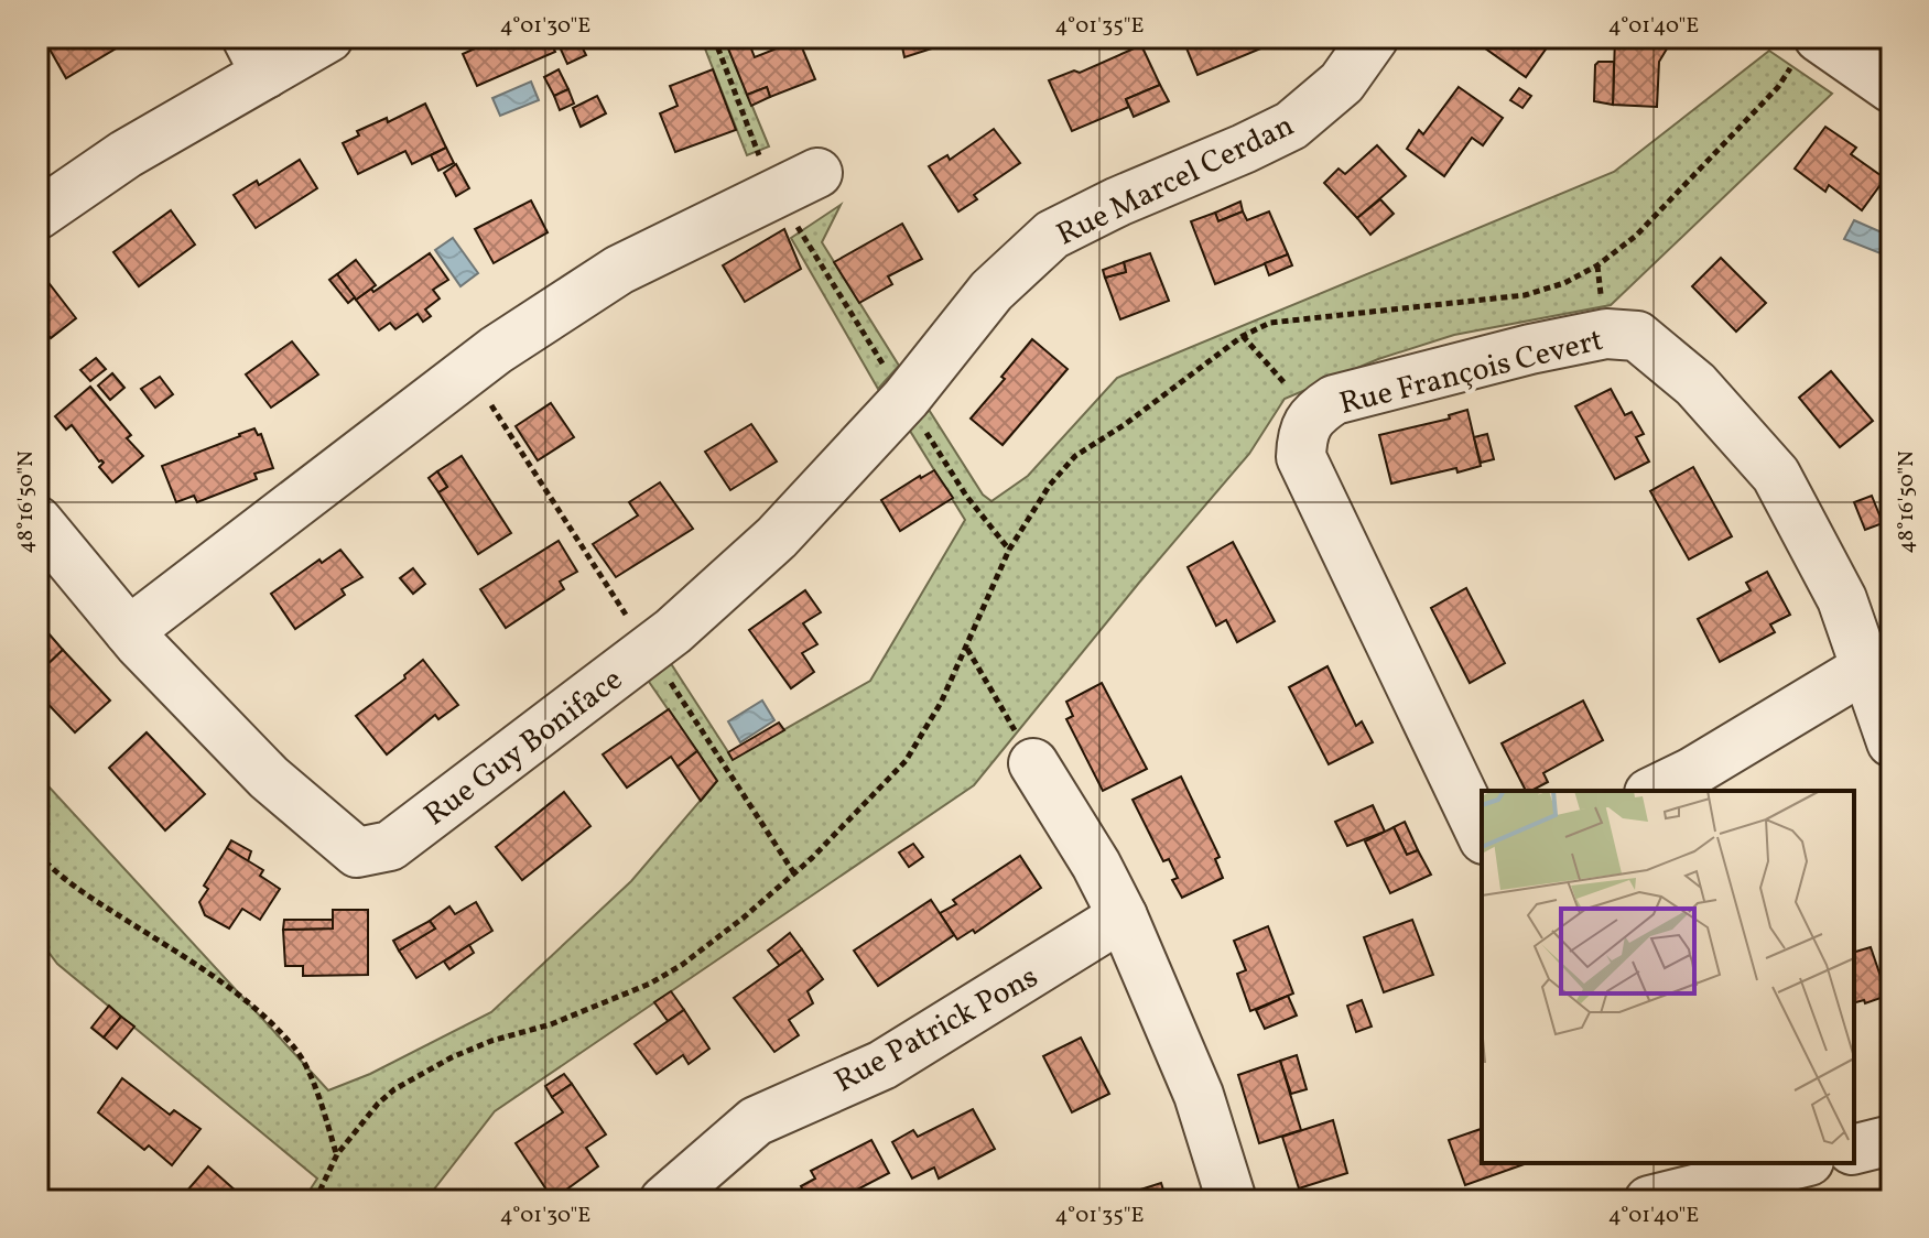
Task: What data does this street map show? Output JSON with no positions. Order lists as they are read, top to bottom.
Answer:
{
  "streets": {
    "street": [
      "Rue Marcel Cerdan",
      "Rue François Cevert",
      "Rue Guy Boniface",
      "Rue Patrick Pons"
    ]
  },
  "crossings": [
    ["Rue Marcel Cerdan", "Rue Guy Boniface"]
  ],
  "coordinates": [
    "4°01'30\"E",
    "4°01'35\"E",
    "4°01'40\"E",
    "48°16'50\"N"
  ]
}
